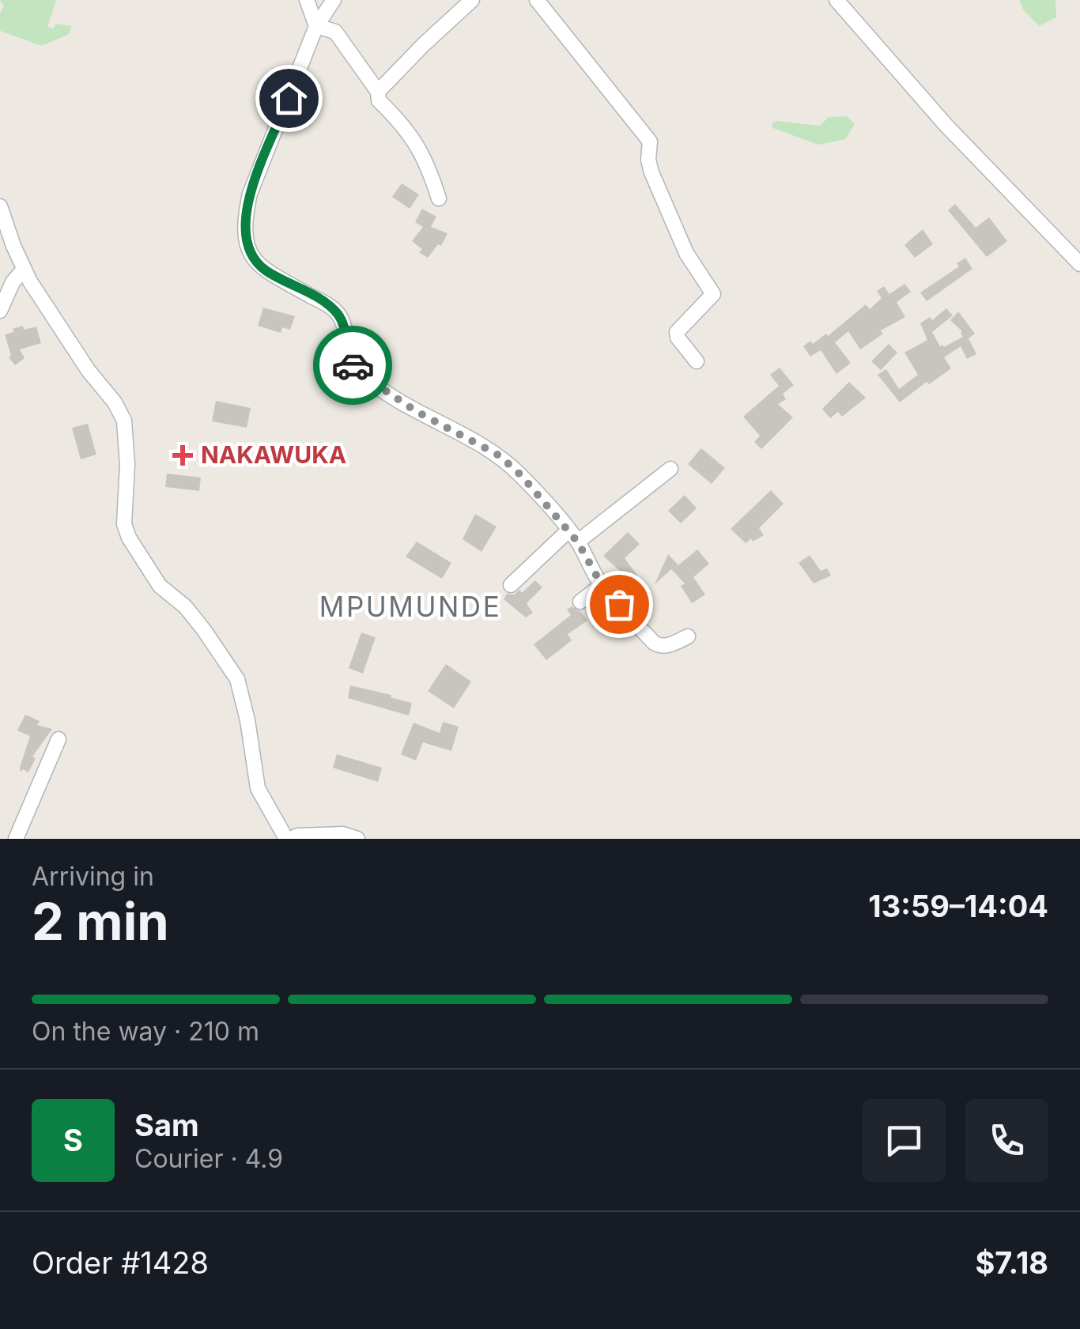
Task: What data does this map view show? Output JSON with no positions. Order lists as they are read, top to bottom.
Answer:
{
  "districts": ["MPUMUNDE"],
  "places": {
    "health": ["NAKAWUKA"]
  },
  "page": {
    "heading": ["2 min", "Arriving in", "13:59–14:04"],
    "panel": [
      "Sam",
      "Courier · 4.9",
      "Order #1428",
      "$7.18"
    ],
    "bar": "On the way · 210 m",
    "round": "S"
  }
}
